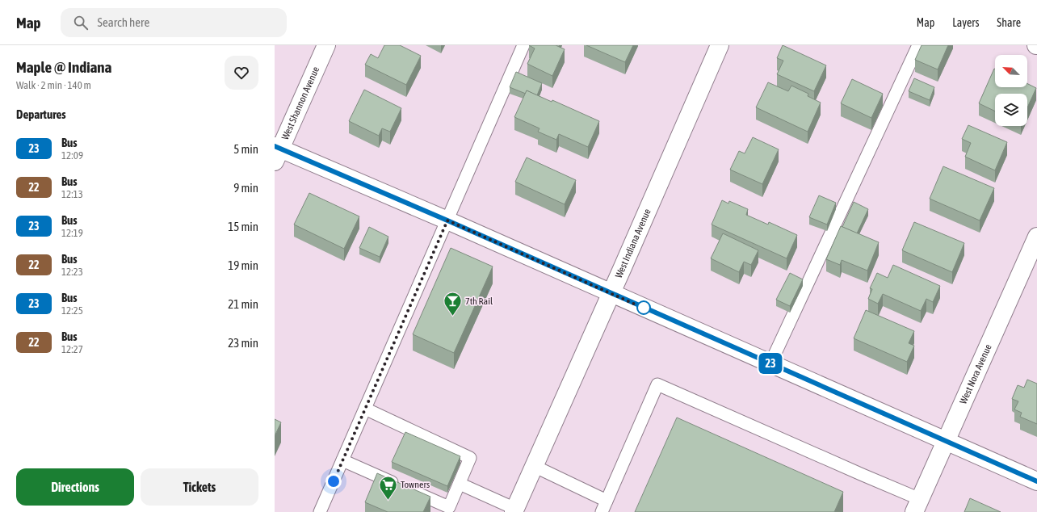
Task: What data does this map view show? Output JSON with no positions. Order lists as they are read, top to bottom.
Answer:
{
  "streets": {
    "street": ["West Shannon Avenue", "West Indiana Avenue", "West Nora Avenue"]
  },
  "places": {
    "bar": ["7th Rail"],
    "supermarket": ["Towners"]
  },
  "lines": ["bus line 23"],
  "north": "top left",
  "page": {
    "header": "Map",
    "search": "Search here",
    "nav": ["Map", "Layers", "Share"],
    "heading": [
      ["Maple @ Indiana", "Walk · 2 min · 140 m"],
      "Departures"
    ],
    "on_map": "23",
    "list": [
      {
        "mark": "23",
        "name": "Bus",
        "note": "12:09",
        "value": "5 min"
      },
      {
        "mark": "22",
        "name": "Bus",
        "note": "12:13",
        "value": "9 min"
      },
      {
        "mark": "23",
        "name": "Bus",
        "note": "12:19",
        "value": "15 min"
      },
      {
        "mark": "22",
        "name": "Bus",
        "note": "12:23",
        "value": "19 min"
      },
      {
        "mark": "23",
        "name": "Bus",
        "note": "12:25",
        "value": "21 min"
      },
      {
        "mark": "22",
        "name": "Bus",
        "note": "12:27",
        "value": "23 min"
      }
    ],
    "buttons": ["Directions", "Tickets"]
  }
}
